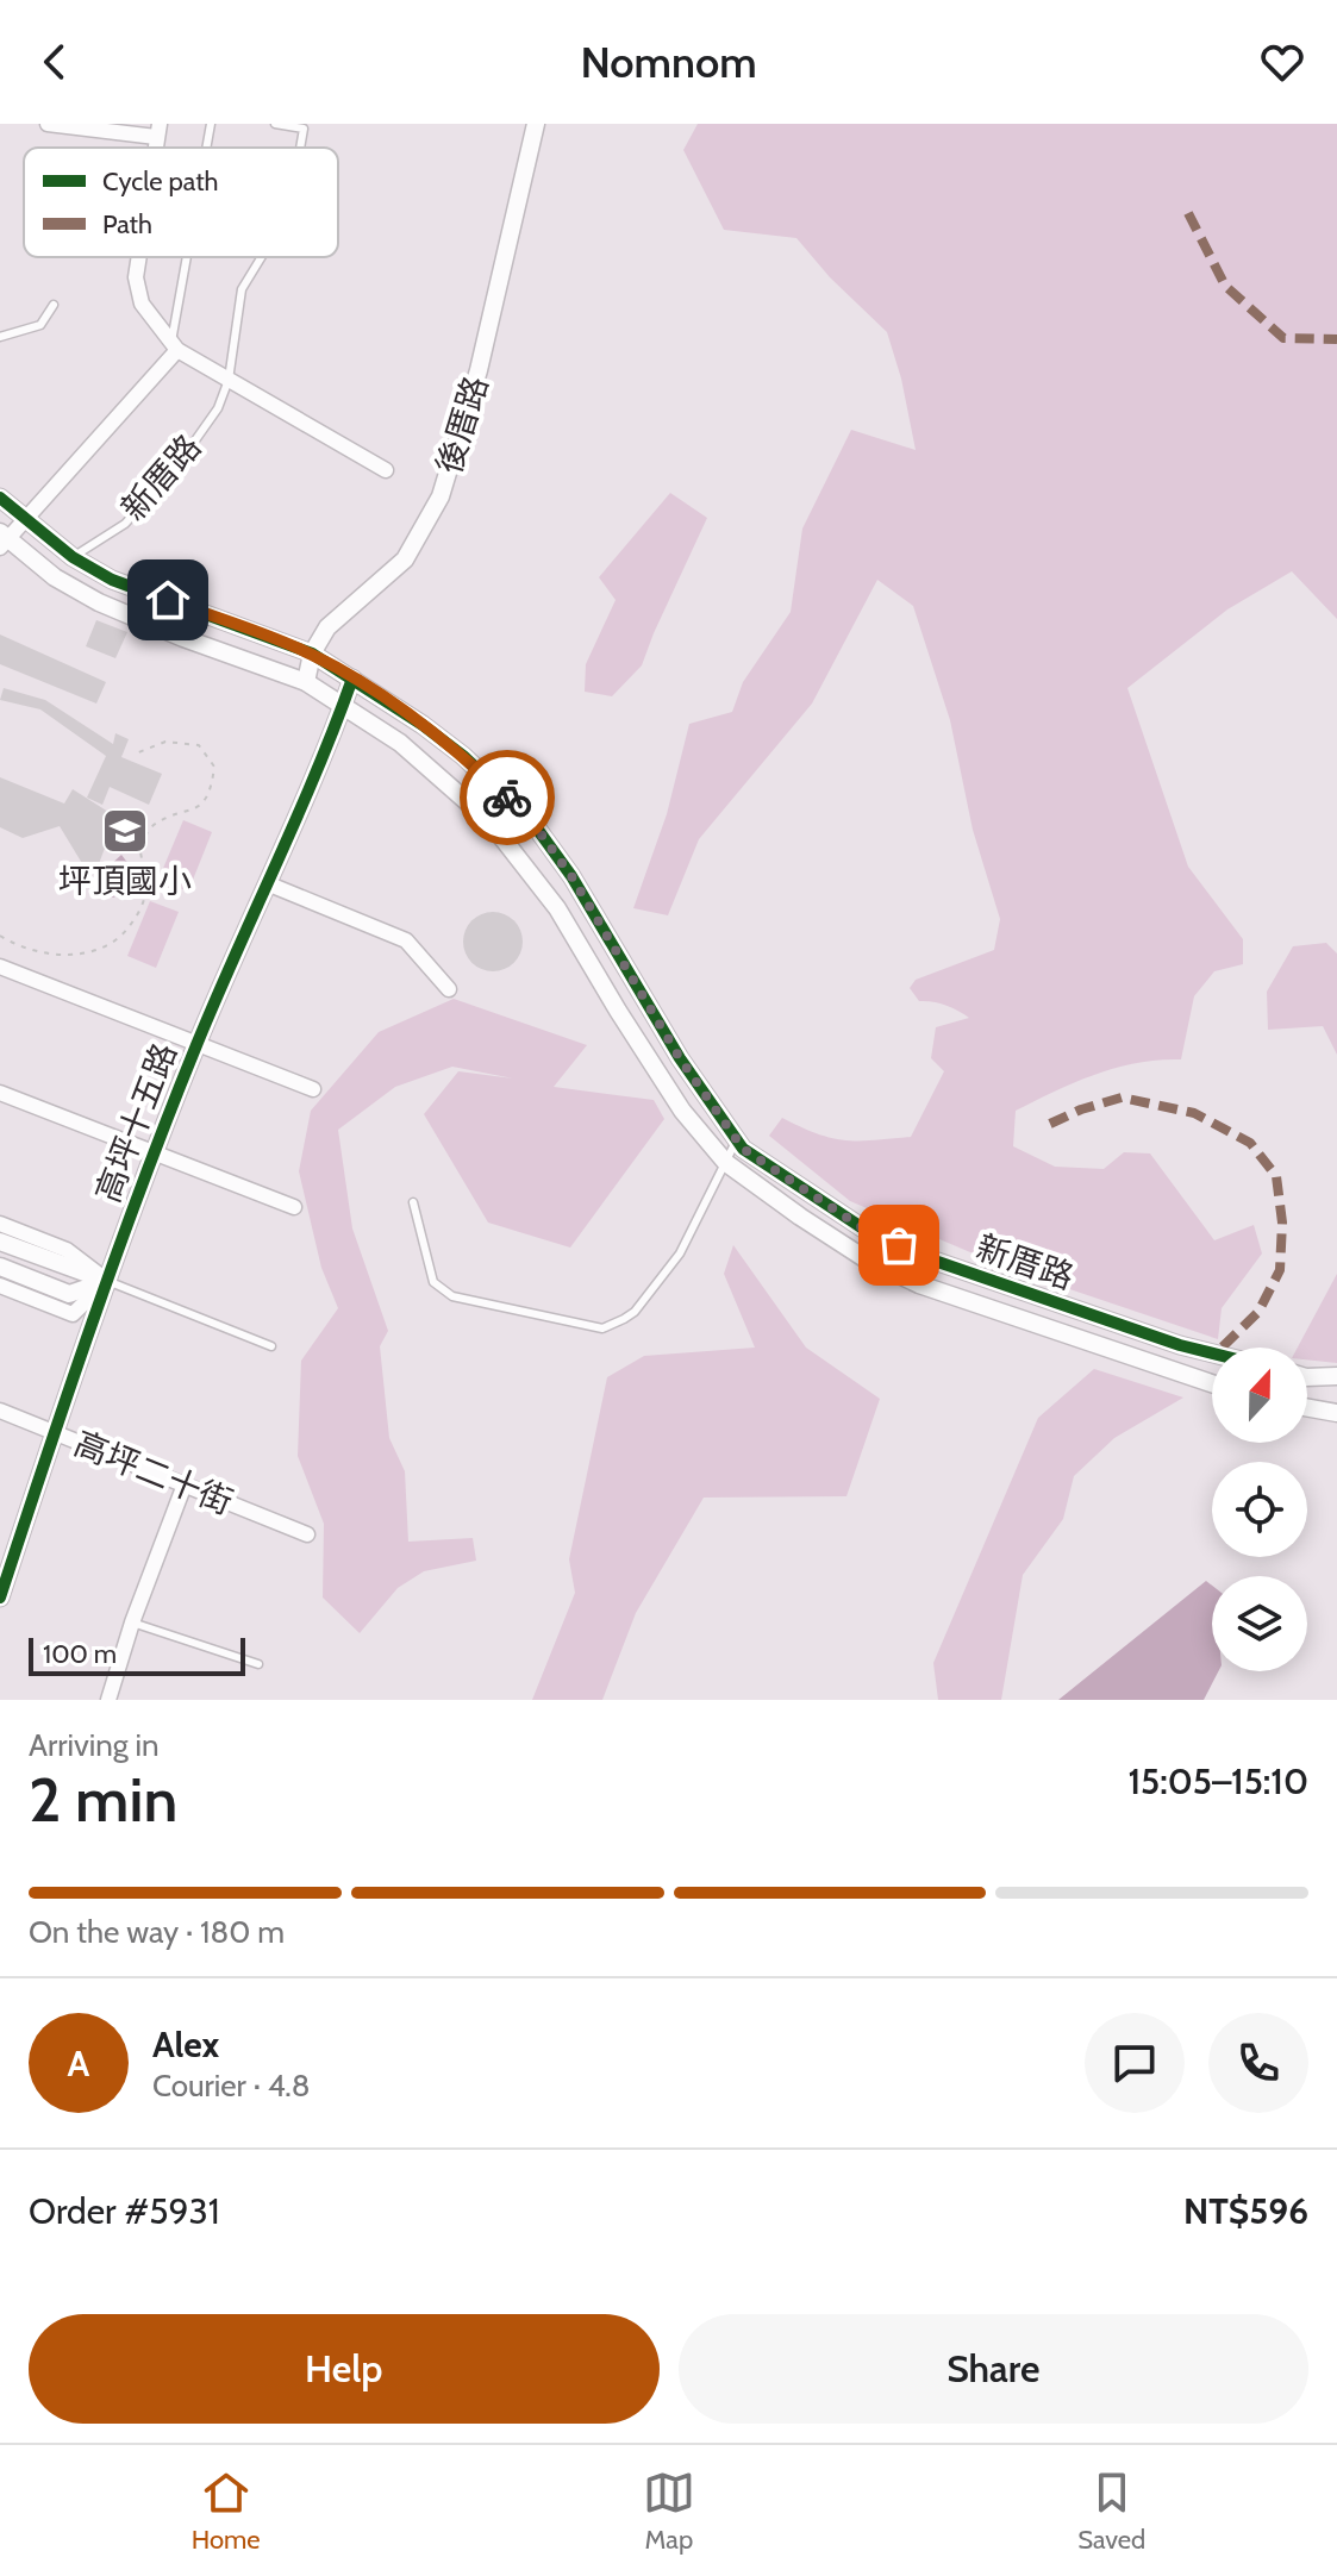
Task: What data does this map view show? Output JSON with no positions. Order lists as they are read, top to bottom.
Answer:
{
  "streets": {
    "street": [
      "後厝路",
      "新厝路",
      "高坪十五路",
      "高坪二十街"
    ]
  },
  "crossings": [
    ["後厝路", "新厝路"],
    ["新厝路", "高坪十五路"],
    ["高坪十五路", "高坪二十街"]
  ],
  "places": {
    "school or university": ["坪頂國小"]
  },
  "legend": ["Cycle path", "Path"],
  "scale_bar": "100 m",
  "north": "top",
  "page": {
    "header": "Nomnom",
    "scale": "100 m",
    "heading": ["2 min", "Arriving in", "15:05–15:10"],
    "panel": [
      "Alex",
      "Courier · 4.8",
      "Order #5931",
      "NT$596"
    ],
    "bar": "On the way · 180 m",
    "round": "A",
    "buttons": ["Help", "Share"],
    "tabs": ["Home", "Map", "Saved"]
  }
}
